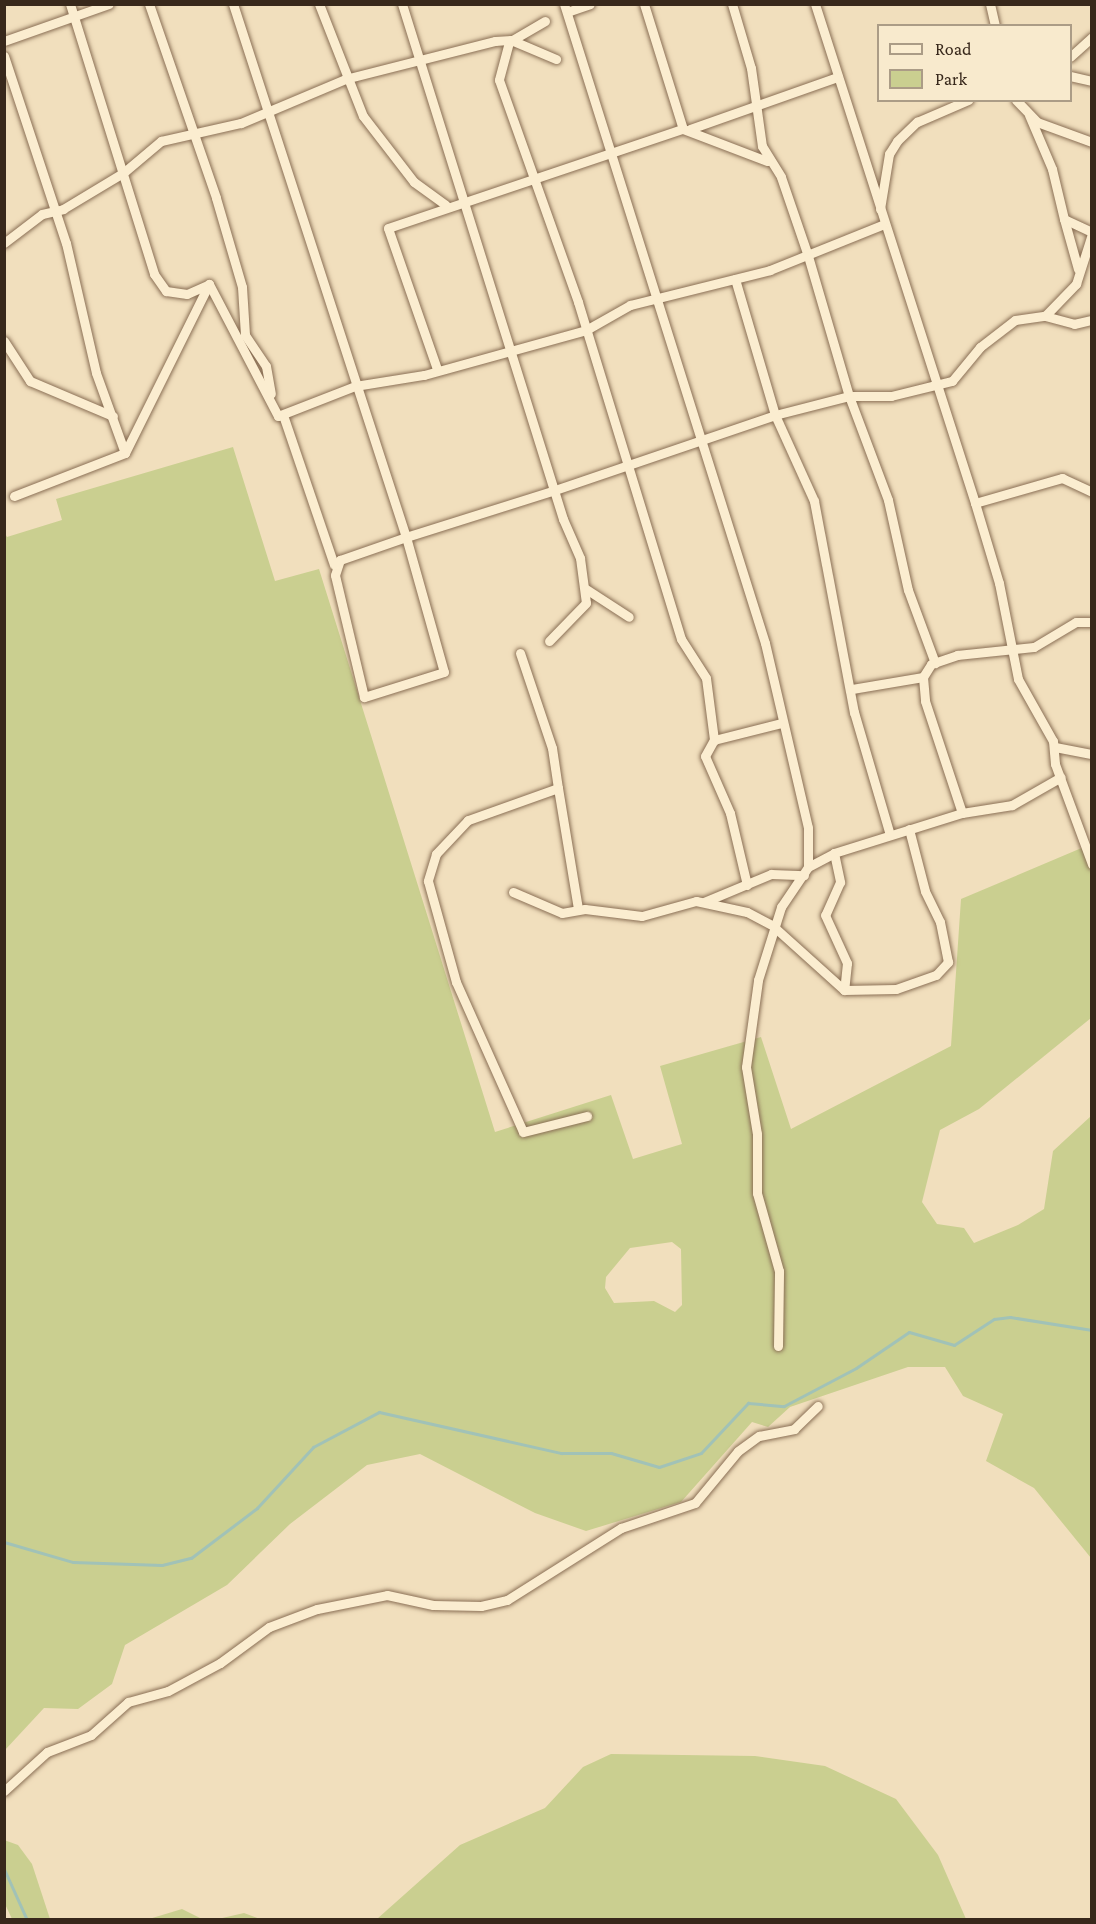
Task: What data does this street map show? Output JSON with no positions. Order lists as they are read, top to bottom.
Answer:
{
  "legend": ["Road", "Park"]
}
